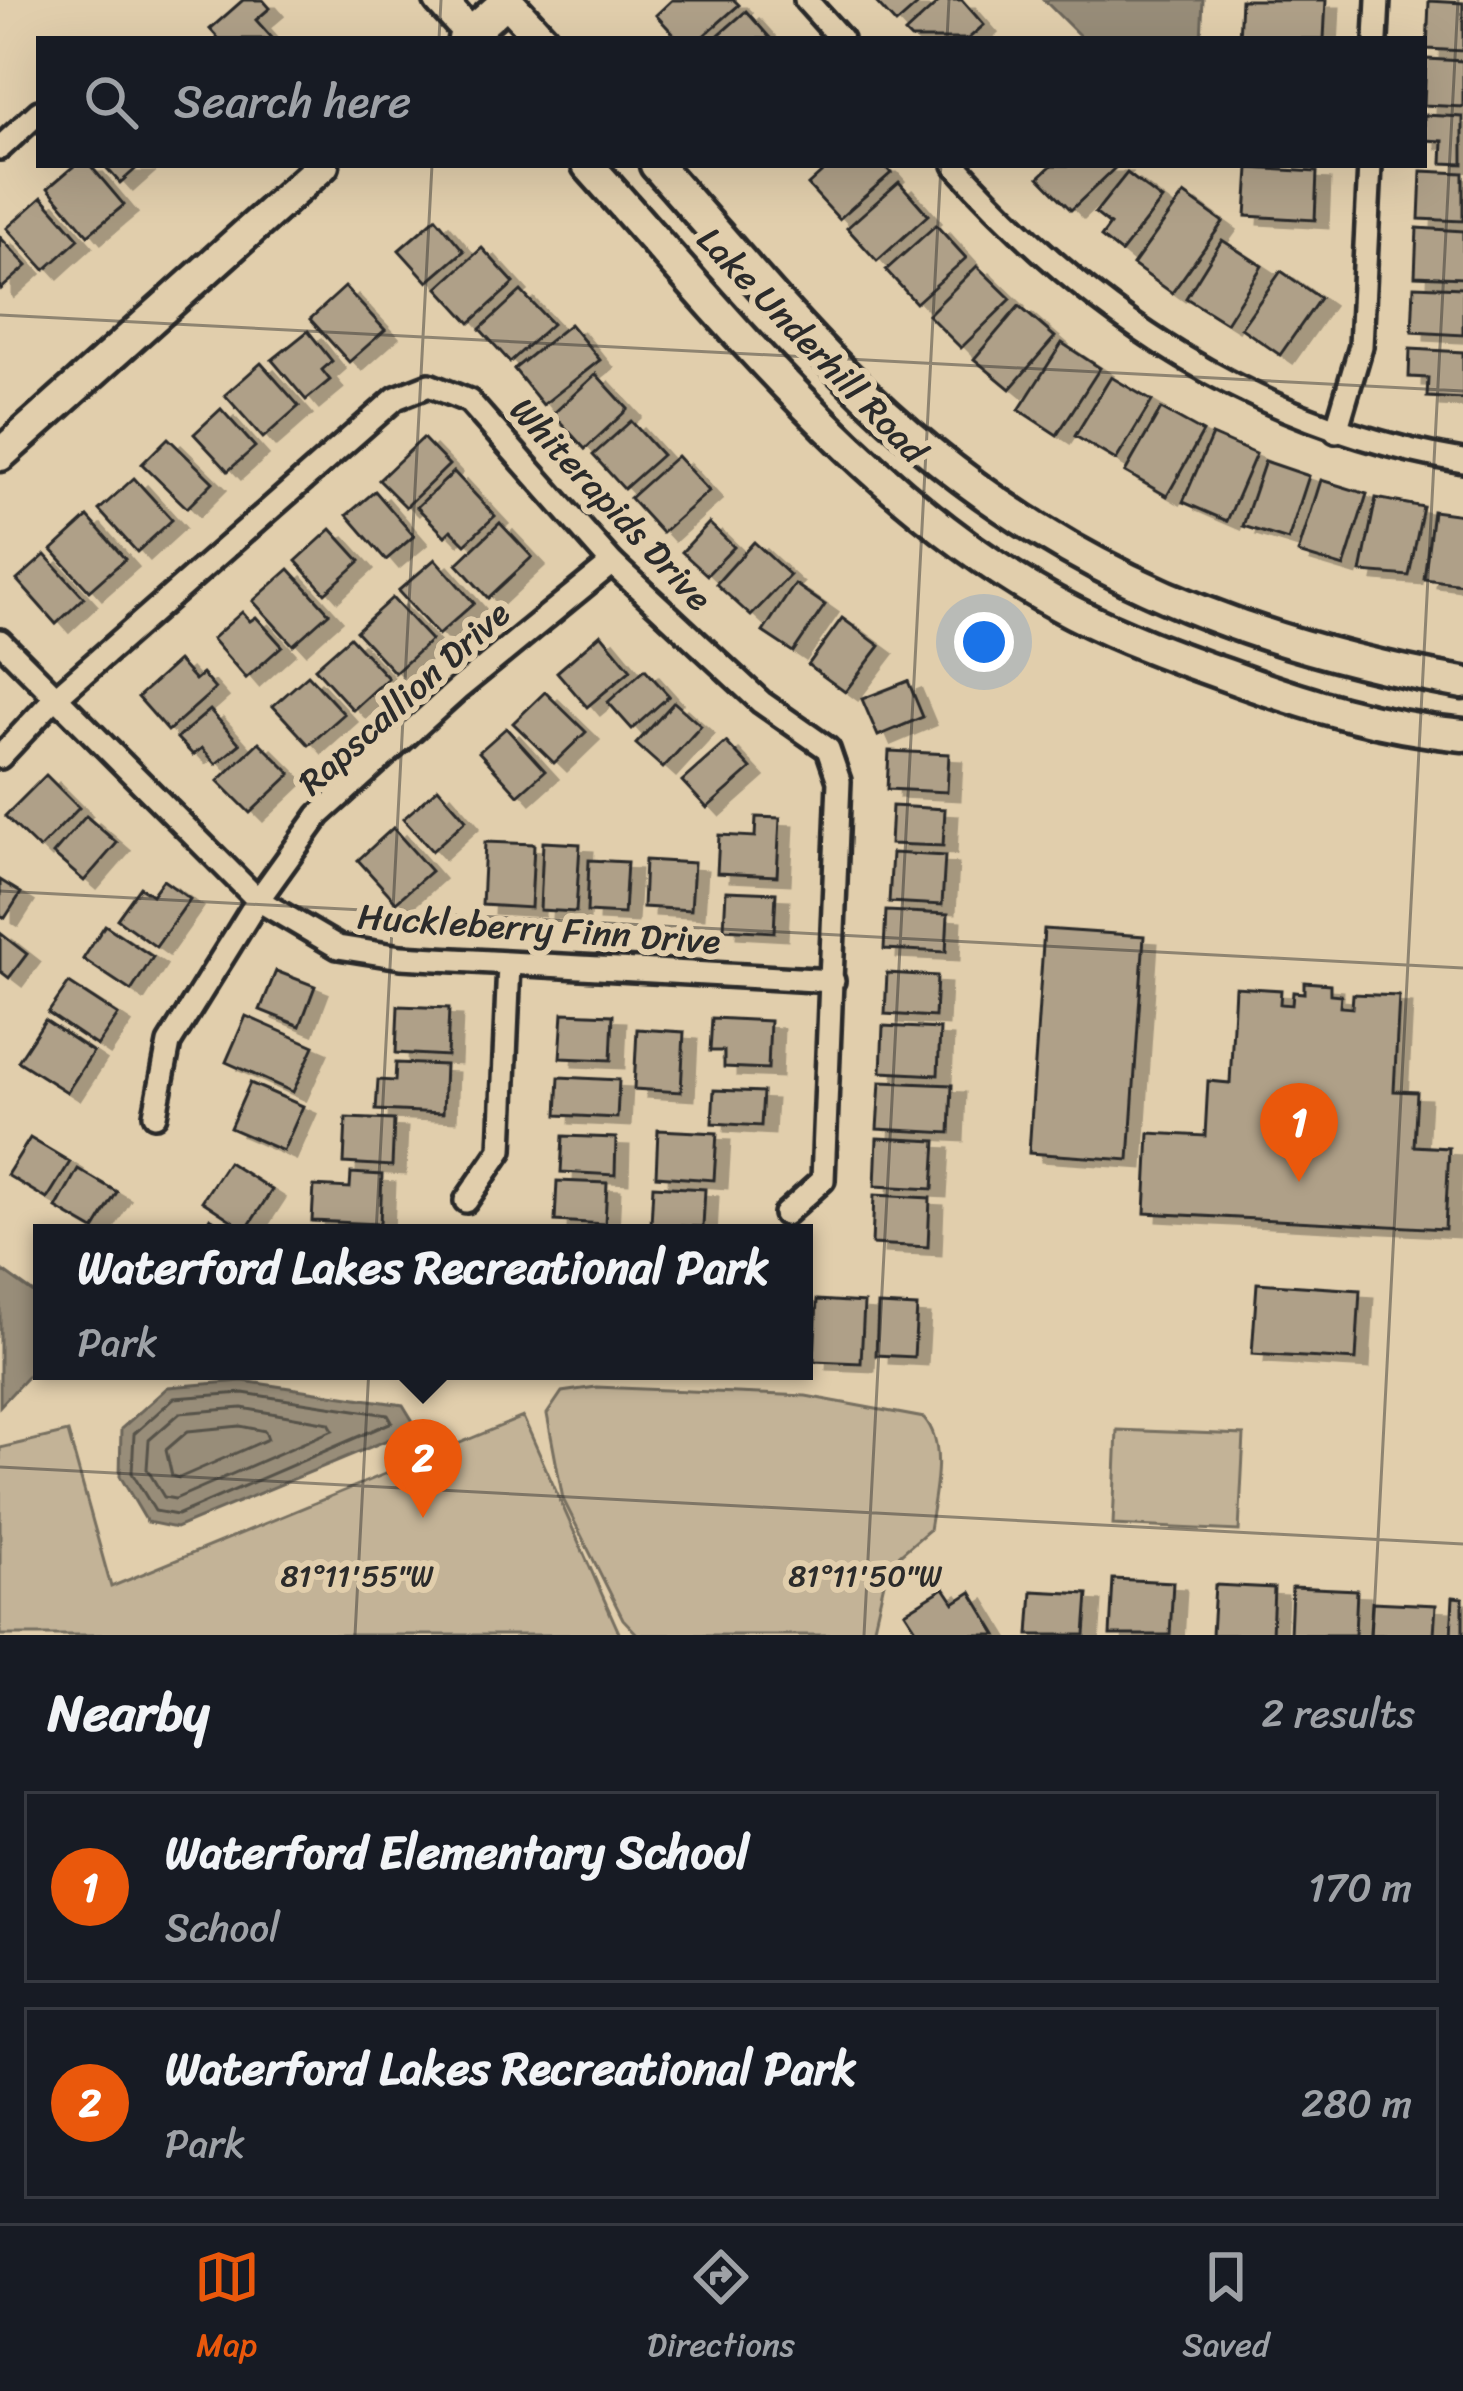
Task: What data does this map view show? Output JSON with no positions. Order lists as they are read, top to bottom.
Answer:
{
  "streets": {
    "street": [
      "Lake Underhill Road",
      "Whiterapids Drive",
      "Rapscallion Drive",
      "Huckleberry Finn Drive"
    ]
  },
  "crossings": [
    ["Whiterapids Drive", "Rapscallion Drive"],
    ["Whiterapids Drive", "Huckleberry Finn Drive"],
    ["Rapscallion Drive", "Huckleberry Finn Drive"]
  ],
  "page": {
    "search": "Search here",
    "pins": ["1", "2"],
    "popup": ["Waterford Lakes Recreational Park", "Park"],
    "heading": ["Nearby", "2 results"],
    "list": [
      {
        "mark": "1",
        "name": "Waterford Elementary School",
        "note": "School",
        "value": "170 m"
      },
      {
        "mark": "2",
        "name": "Waterford Lakes Recreational Park",
        "note": "Park",
        "value": "280 m"
      }
    ],
    "nav": ["Map", "Directions", "Saved"]
  },
  "coordinates": ["81°11'55\"W", "81°11'50\"W"]
}
